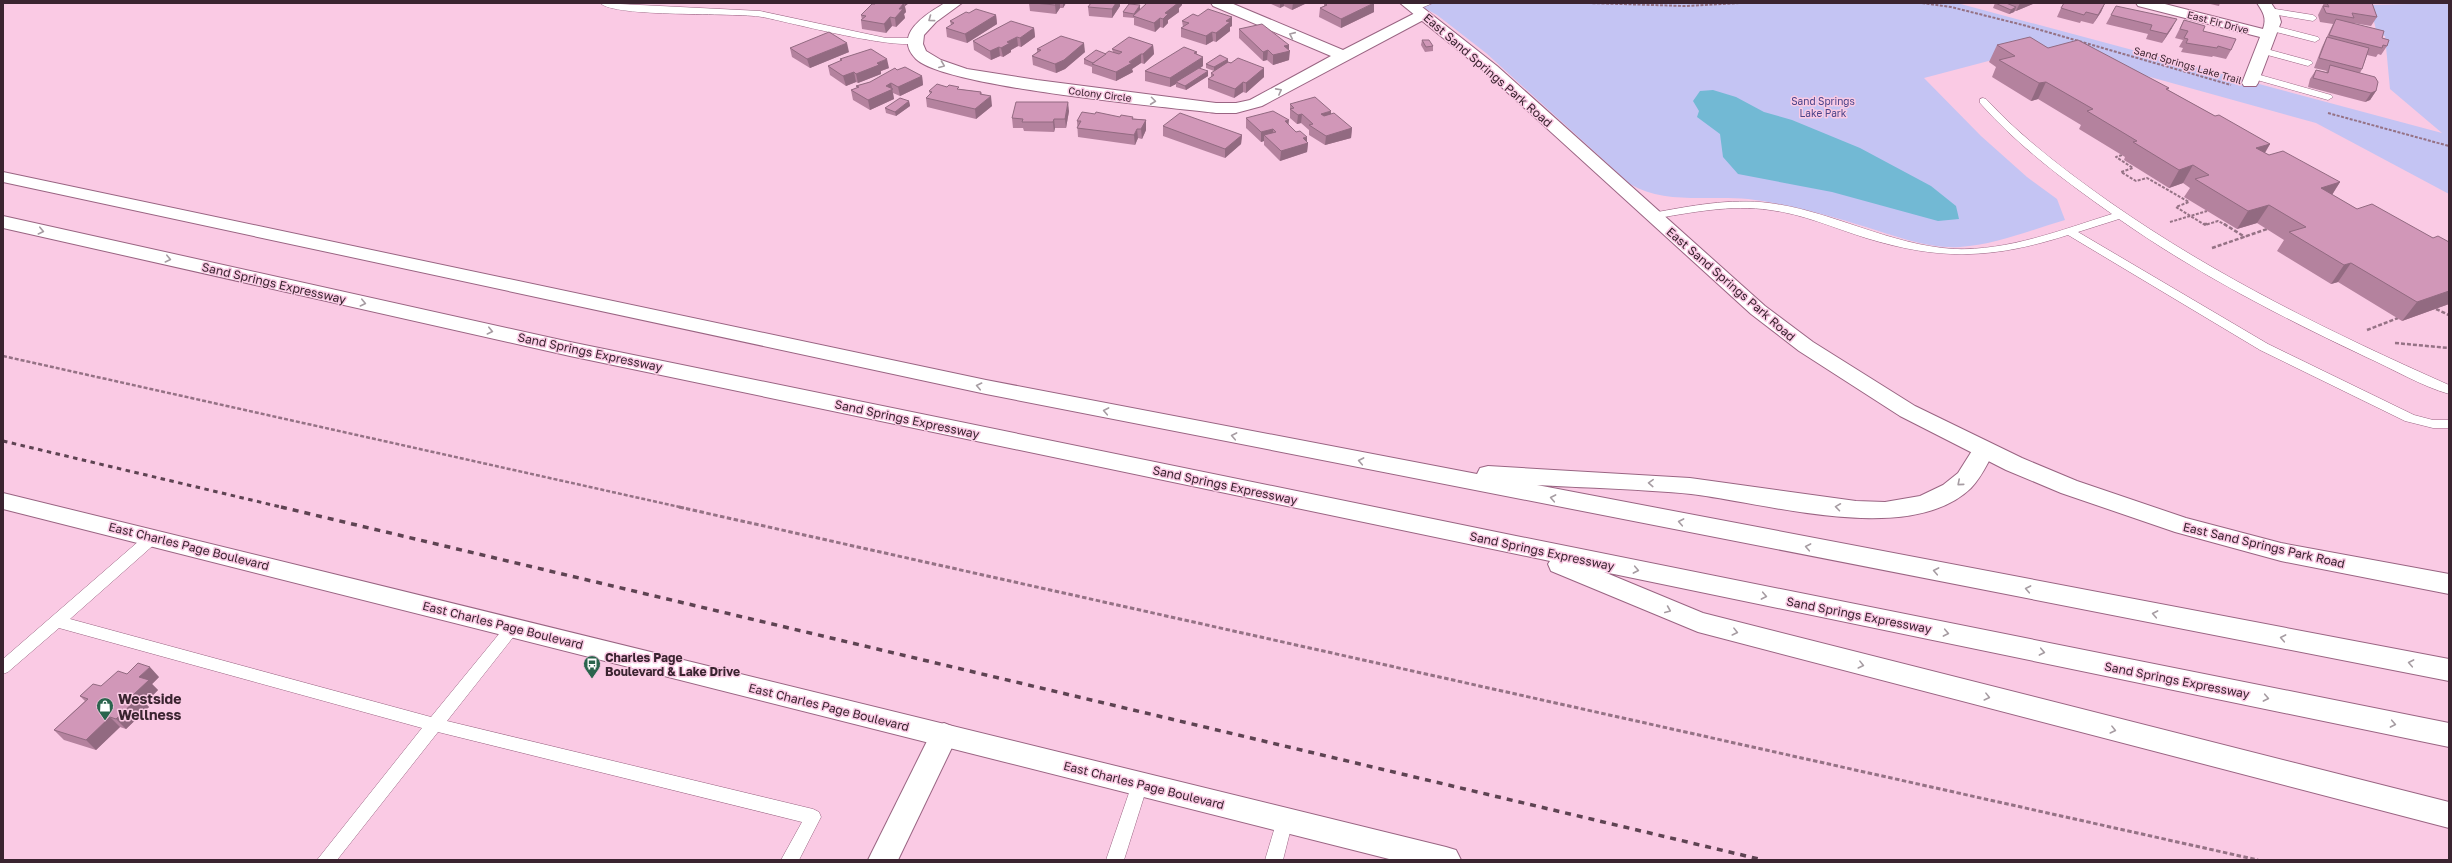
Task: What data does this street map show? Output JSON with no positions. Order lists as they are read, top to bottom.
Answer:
{
  "streets": {
    "main road": [
      "East Fir Drive",
      "East Sand Springs Park Road",
      "Colony Circle",
      "Sand Springs Expressway",
      "East Charles Page Boulevard"
    ],
    "path": ["Sand Springs Lake Trail"]
  },
  "crossings": [
    ["East Sand Springs Park Road", "Colony Circle"]
  ],
  "one_way": ["Colony Circle"],
  "parks": ["Sand Springs Lake Park"],
  "places": {
    "bus stop": ["Charles Page Boulevard & Lake Drive"],
    "shop": ["Westside Wellness"]
  }
}
